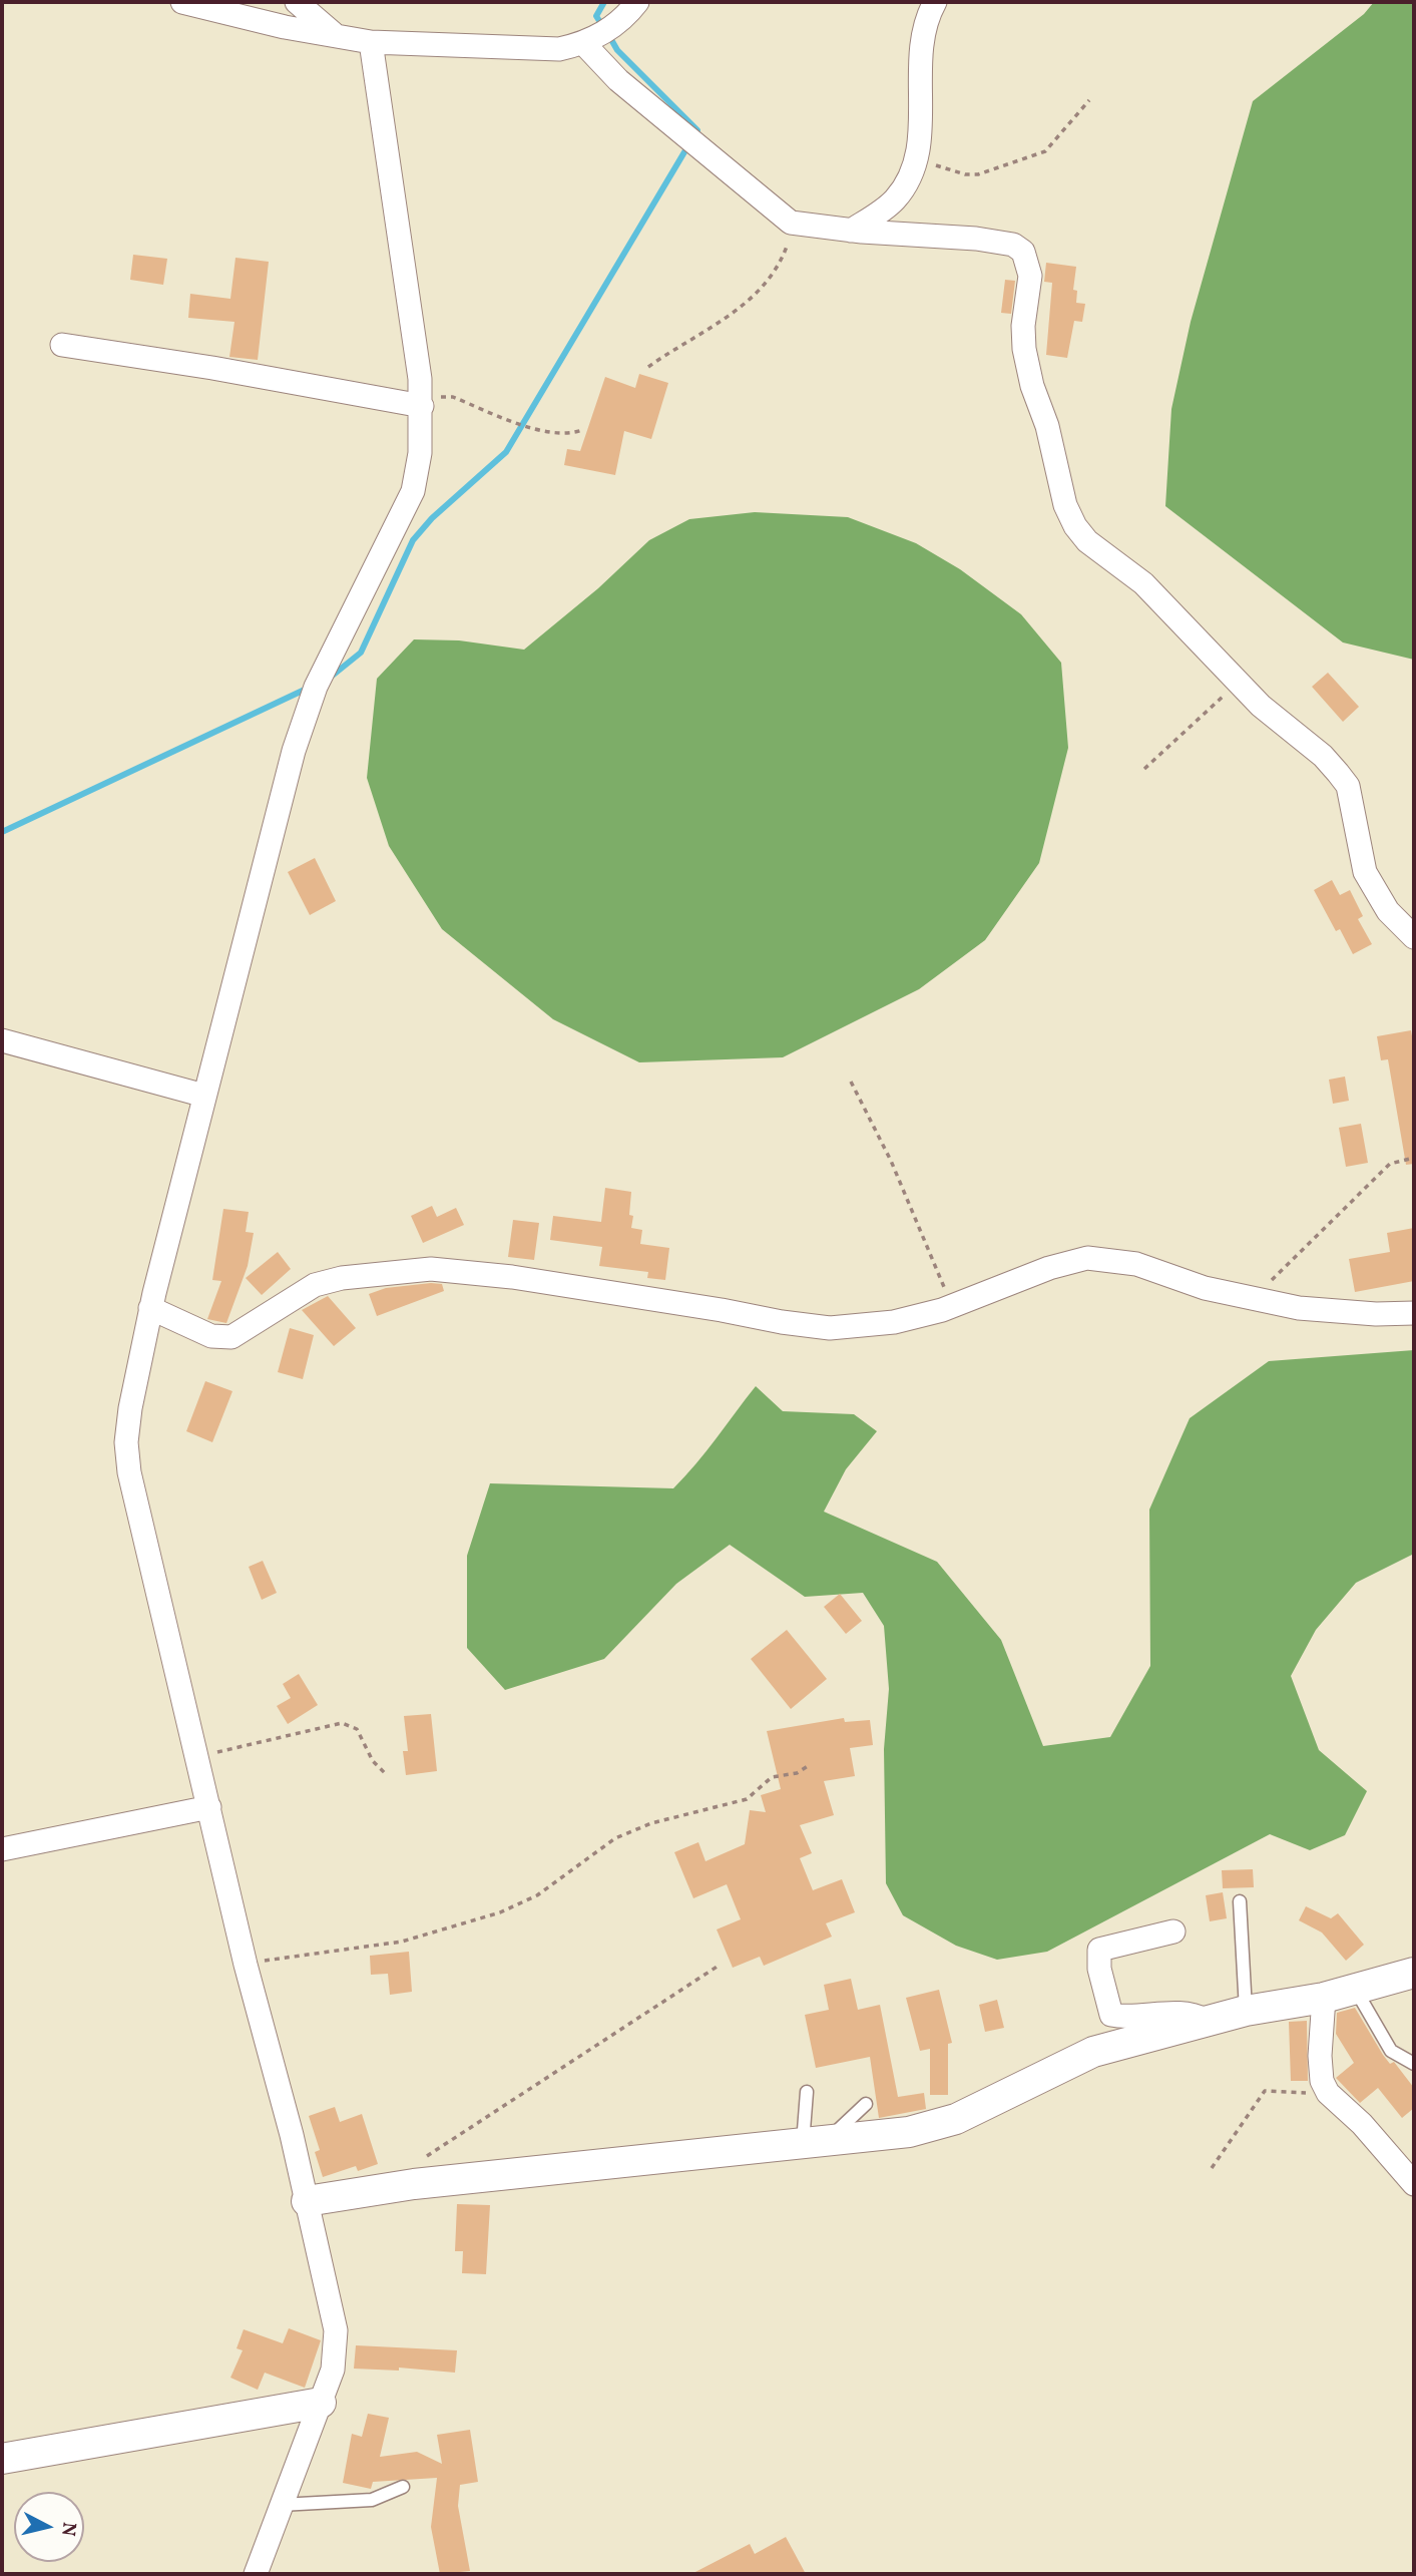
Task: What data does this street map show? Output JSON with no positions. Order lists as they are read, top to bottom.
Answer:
{
  "north": "right"
}
